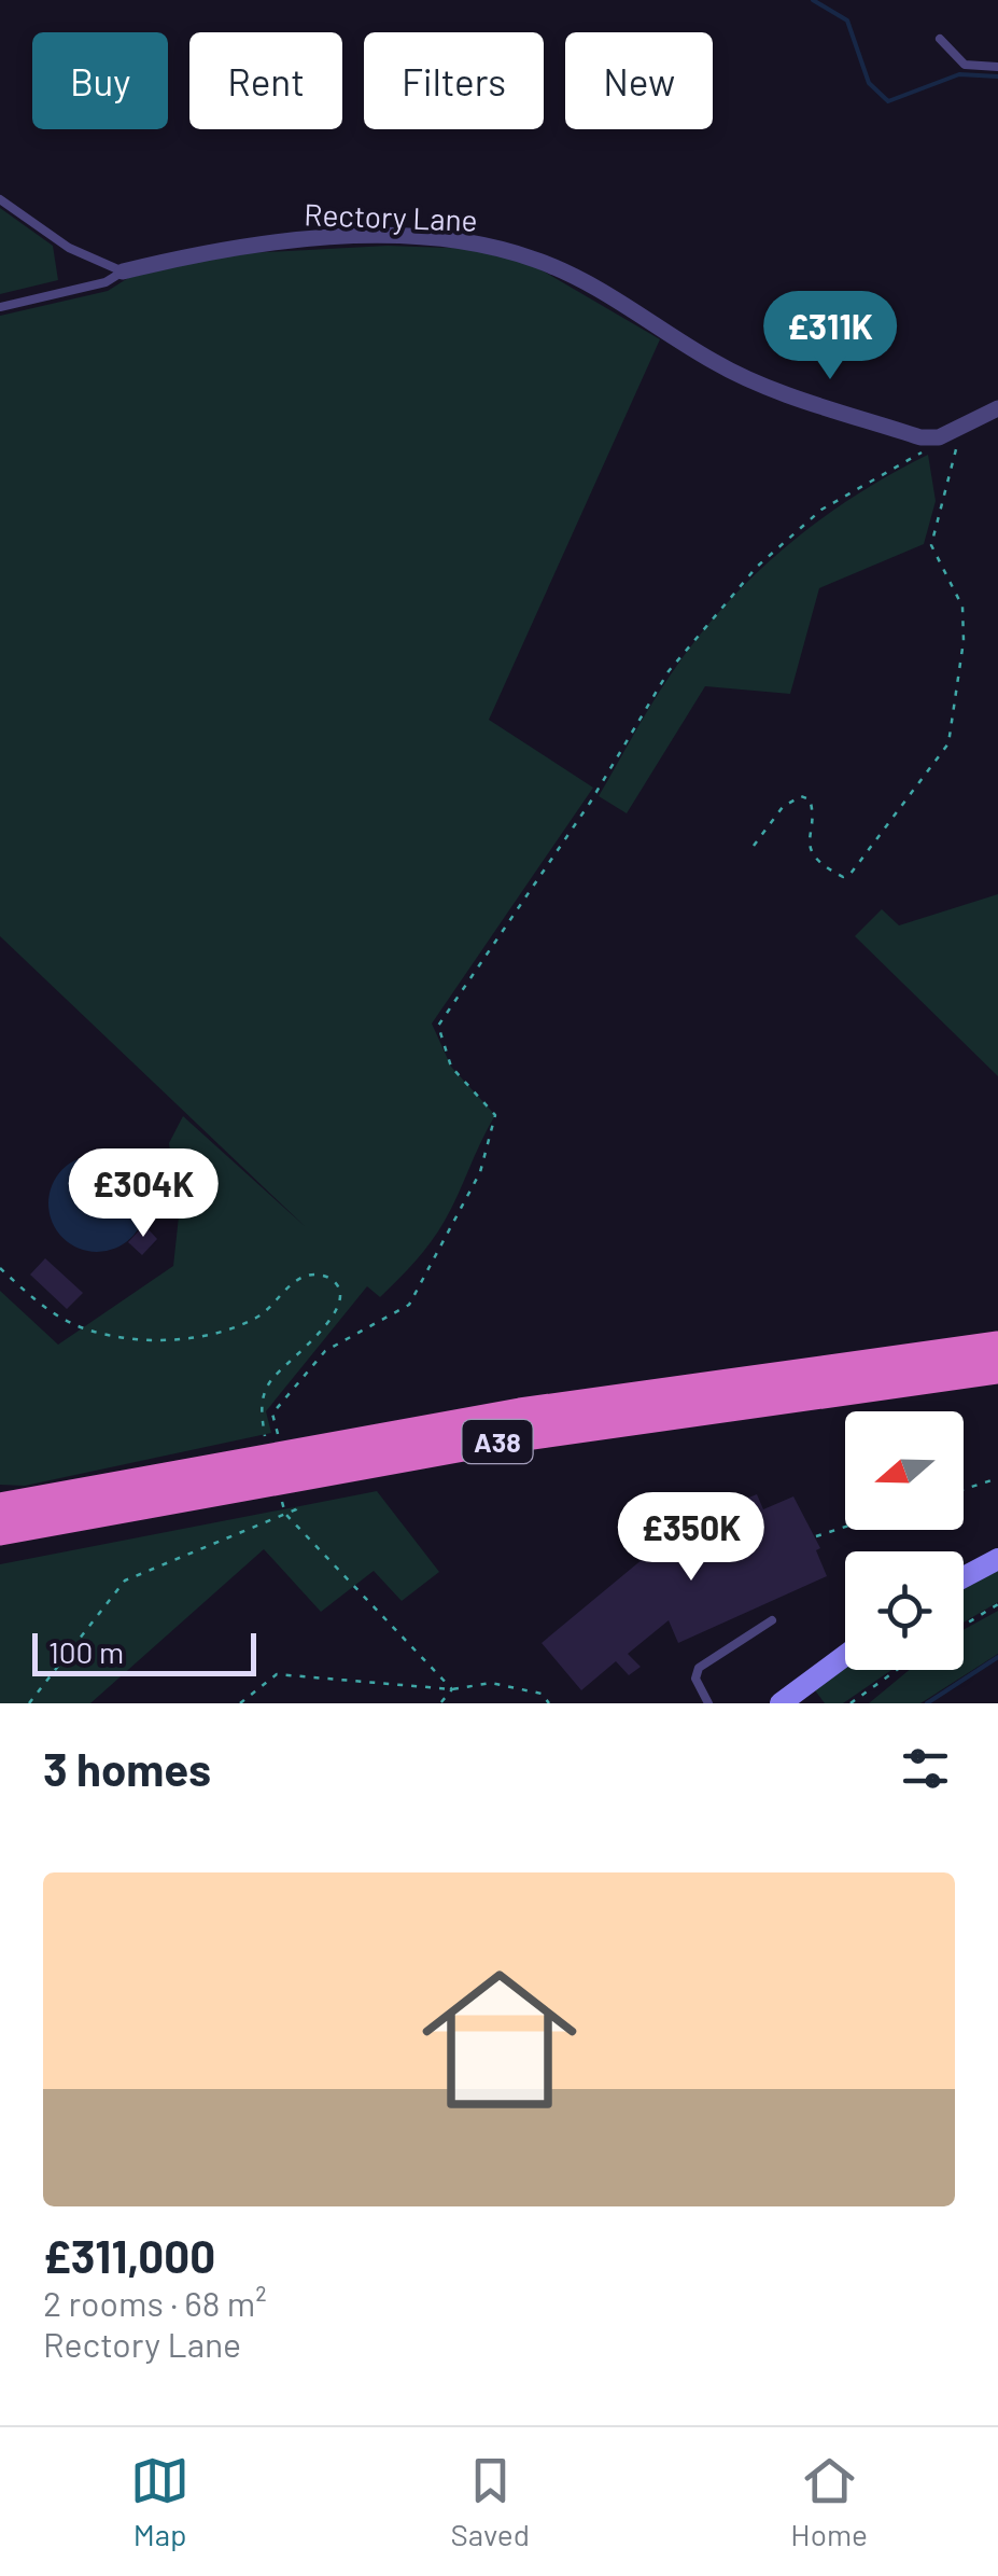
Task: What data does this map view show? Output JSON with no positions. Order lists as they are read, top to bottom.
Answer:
{
  "streets": {
    "highway": ["A38"],
    "street": ["Rectory Lane"]
  },
  "scale_bar": "100 m",
  "north": "left",
  "page": {
    "chip": [
      "Buy",
      "Rent",
      "Filters",
      "New"
    ],
    "price": ["£311K", "£304K", "£350K"],
    "scale": "100 m",
    "heading": "3 homes",
    "list": [
      {
        "name": "£311,000",
        "note": "2 rooms · 68 m² · Rectory Lane"
      }
    ],
    "tabs": ["Map", "Saved", "Home"]
  }
}
